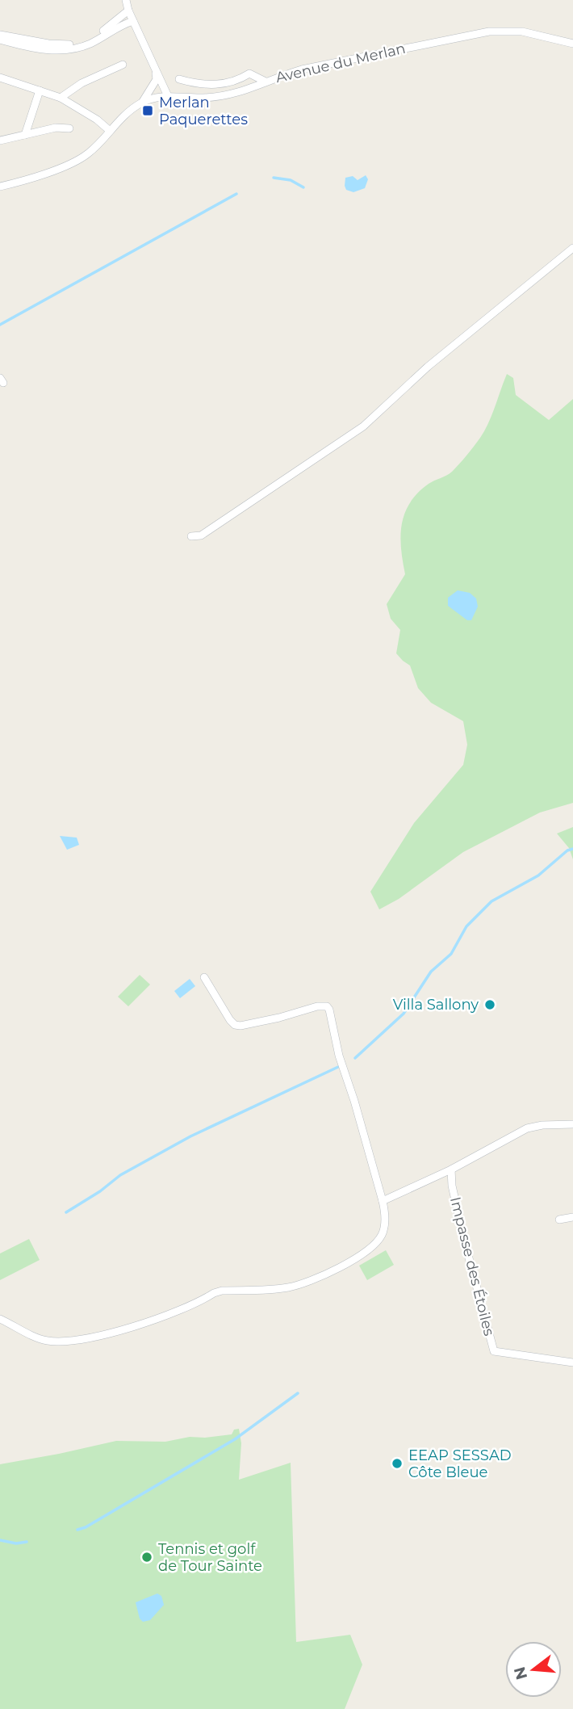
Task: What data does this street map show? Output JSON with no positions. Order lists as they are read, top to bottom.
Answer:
{
  "streets": {
    "street": ["Avenue du Merlan", "Impasse des Étoiles"]
  },
  "places": {
    "transit": ["Merlan Paquerettes"],
    "other": ["Villa Sallony", "EEAP SESSAD Côte Bleue", "Tennis et golf de Tour Sainte"]
  },
  "north": "left"
}
